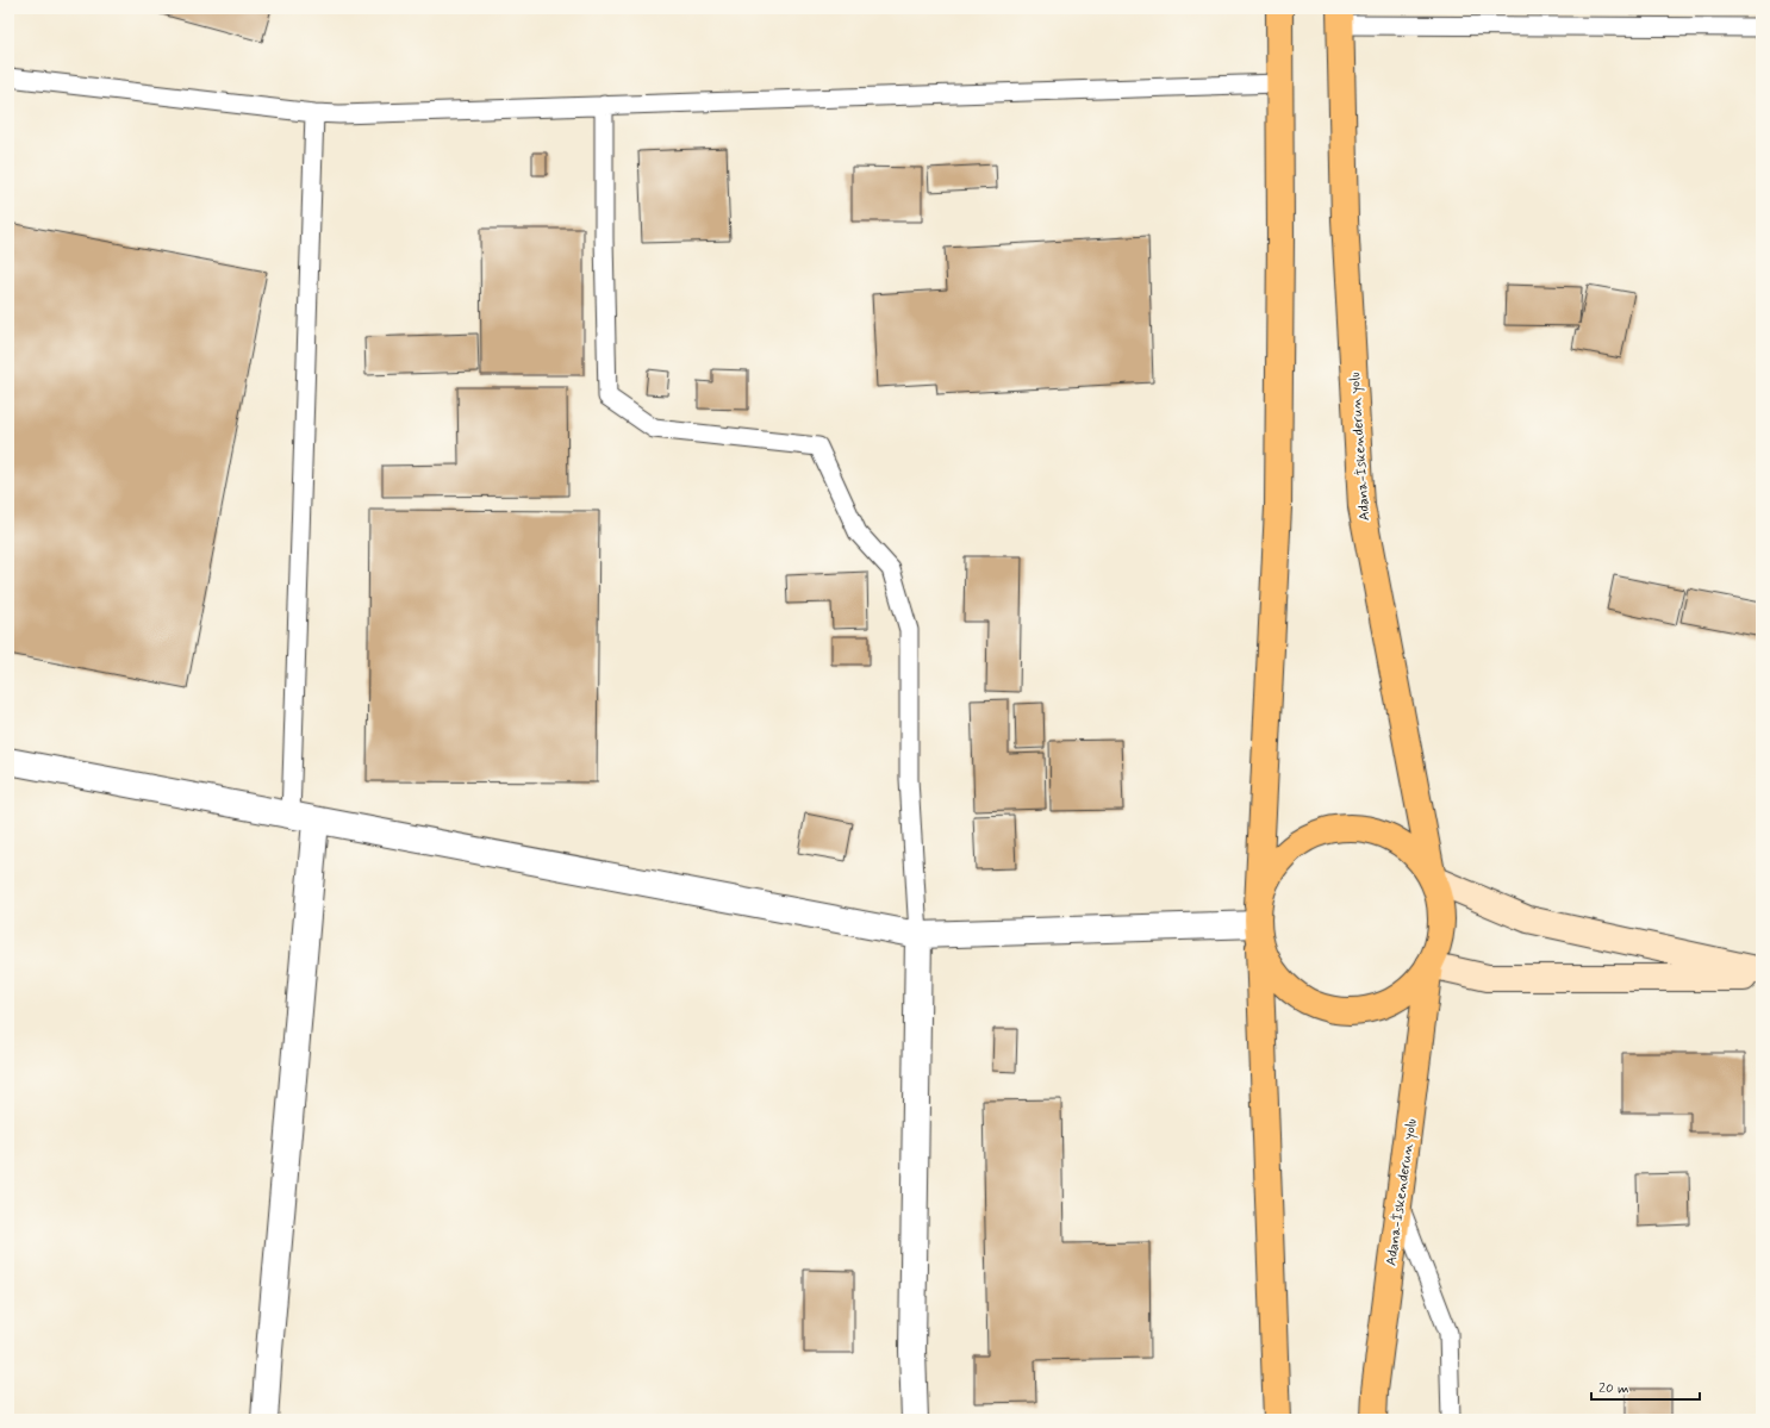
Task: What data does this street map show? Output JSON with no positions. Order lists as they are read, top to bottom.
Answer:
{
  "streets": {
    "highway": ["Adana-İskenderun yolu"]
  },
  "scale_bar": "20 m"
}
